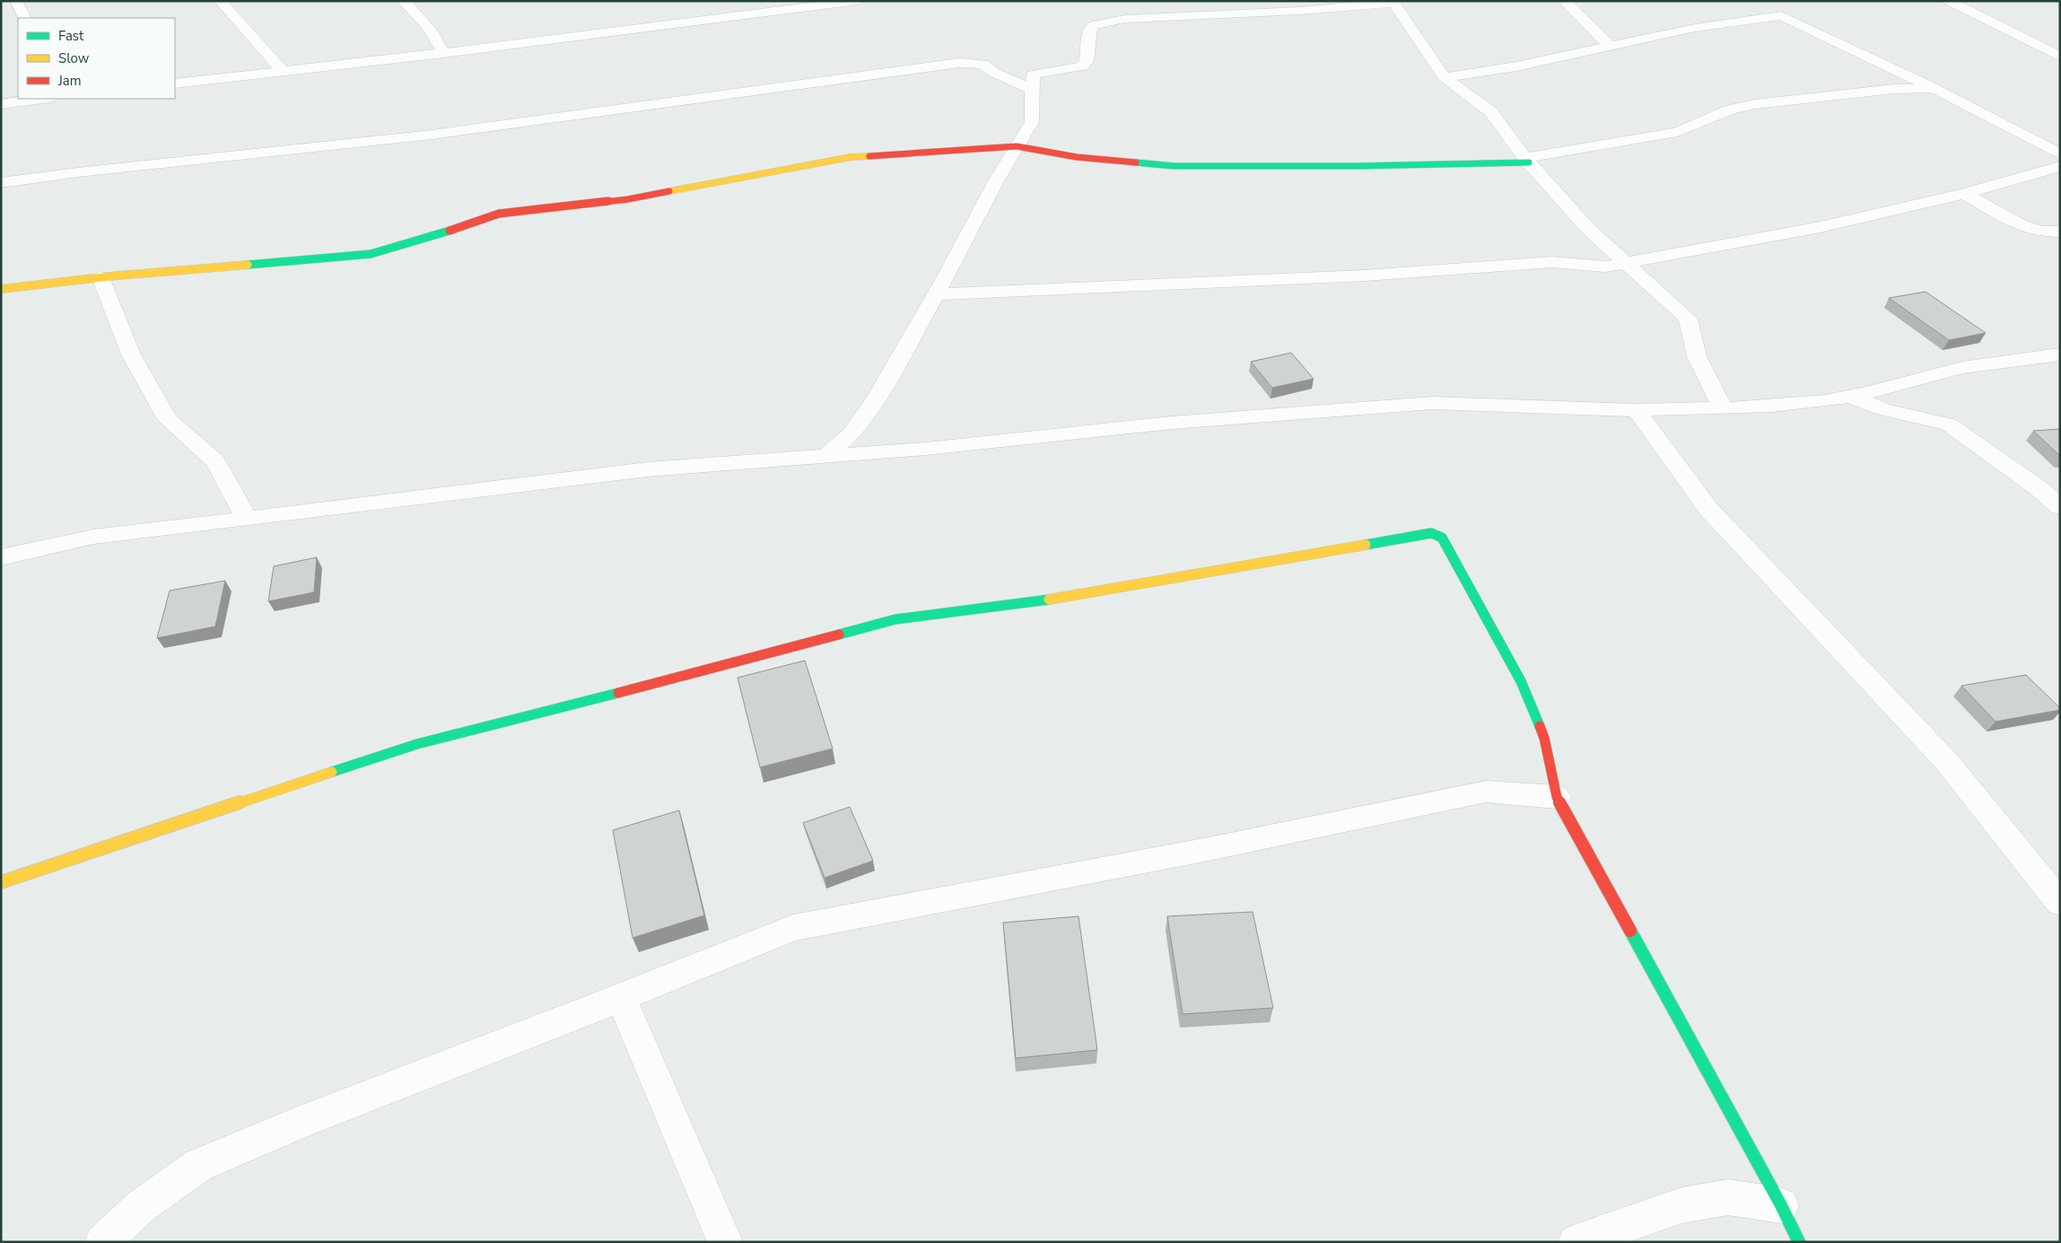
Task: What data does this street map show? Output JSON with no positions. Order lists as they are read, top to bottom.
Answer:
{
  "legend": ["Fast", "Slow", "Jam"]
}
